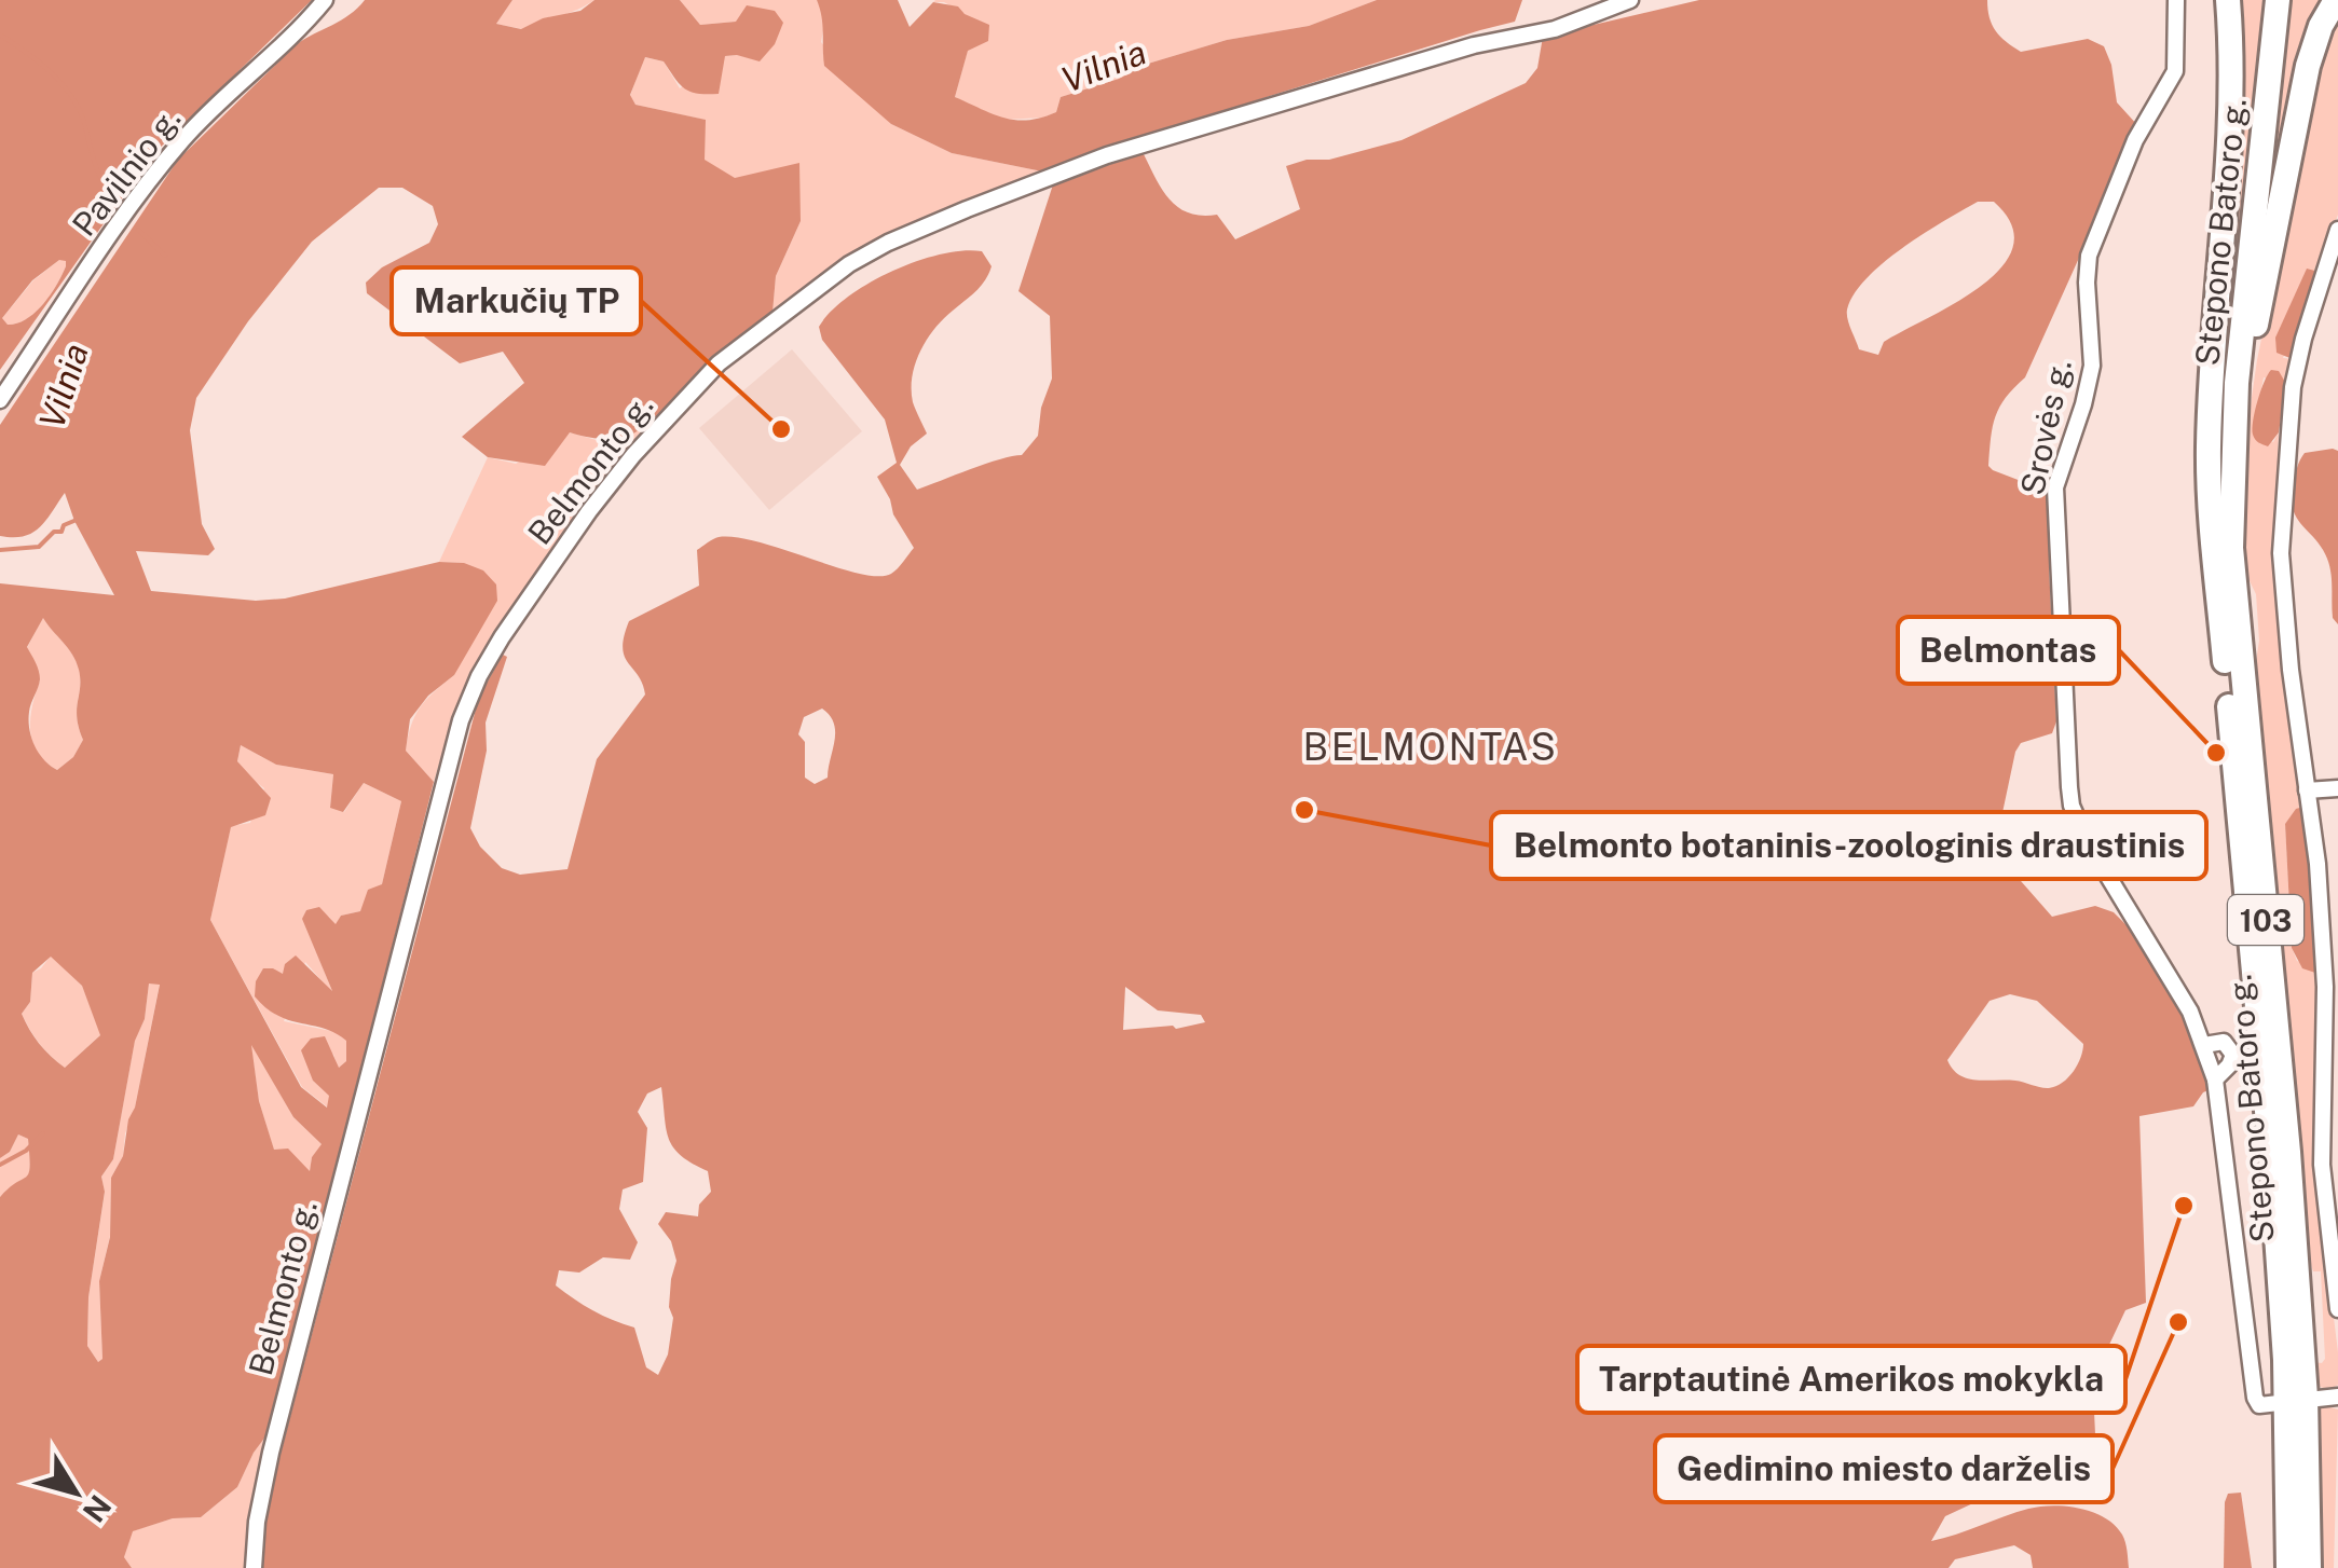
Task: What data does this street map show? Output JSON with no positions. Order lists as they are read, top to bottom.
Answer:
{
  "streets": {
    "main road": ["Stepono Batoro g.", "103"],
    "street": ["Pavilnio g.", "Srovės g.", "Belmonto g."]
  },
  "crossings": [
    ["Stepono Batoro g.", "Srovės g."],
    ["Stepono Batoro g.", "103"]
  ],
  "districts": ["BELMONTAS"],
  "water": ["Vilnia"],
  "places": [
    "Markučių TP",
    "Belmontas",
    "Belmonto botaninis-zoologinis draustinis",
    "Tarptautinė Amerikos mokykla",
    "Gedimino miesto darželis"
  ],
  "north": "bottom right"
}
